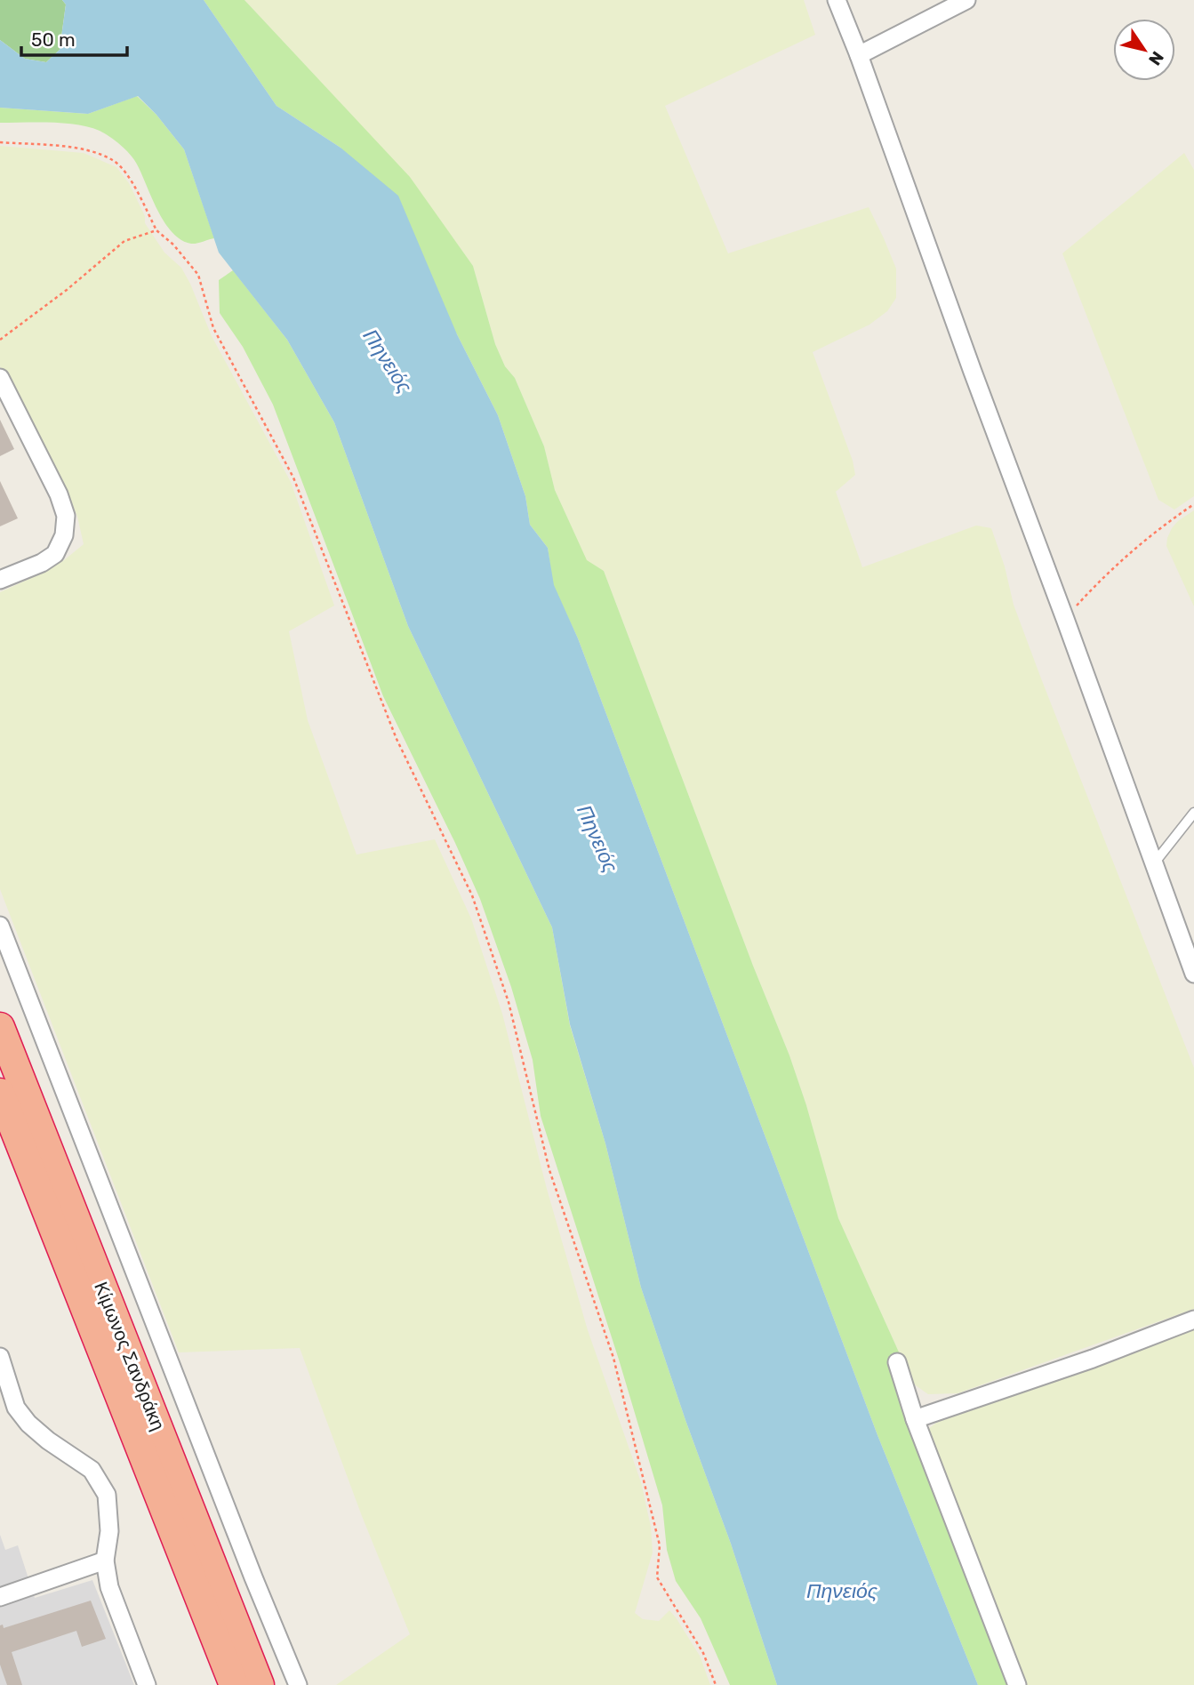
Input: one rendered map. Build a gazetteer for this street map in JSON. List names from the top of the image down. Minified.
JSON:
{"streets":{"highway":["Κίμωνος Σανδράκη"]},"water":["Πηνειός"],"scale_bar":"50 m","north":"bottom right"}
